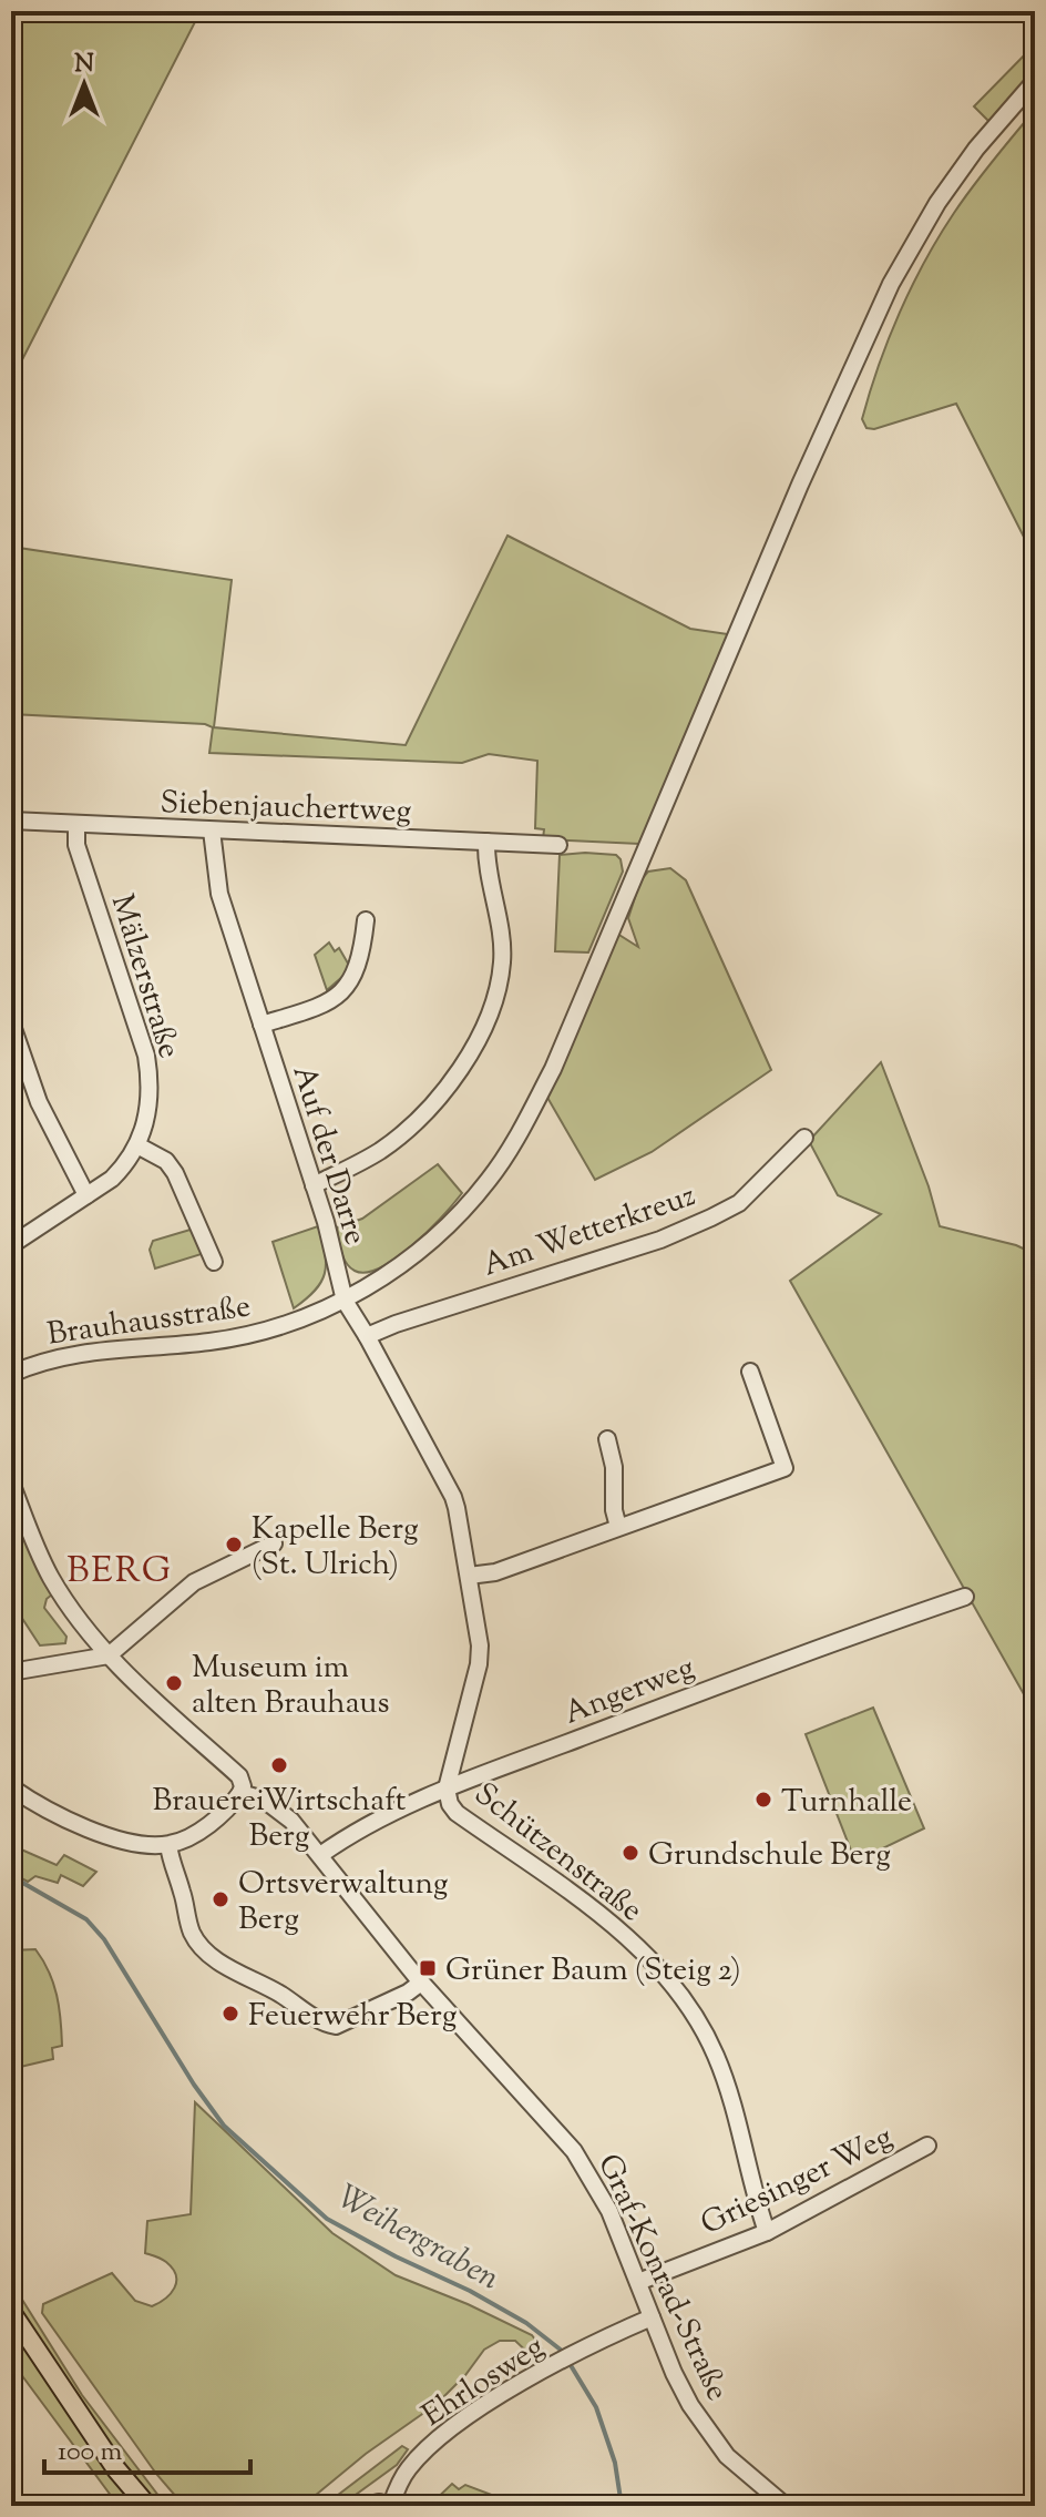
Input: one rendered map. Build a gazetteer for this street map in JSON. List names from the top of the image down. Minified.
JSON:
{"streets":{"street":["Siebenjauchertweg","Mälzerstraße","Auf der Darre","Am Wetterkreuz","Brauhausstraße","Angerweg","Schützenstraße","Griesinger Weg","Graf-Konrad-Straße","Ehrlosweg"]},"crossings":[["Siebenjauchertweg","Mälzerstraße"],["Siebenjauchertweg","Auf der Darre"],["Auf der Darre","Brauhausstraße"],["Auf der Darre","Schützenstraße"],["Am Wetterkreuz","Schützenstraße"],["Brauhausstraße","Schützenstraße"],["Angerweg","Schützenstraße"],["Angerweg","Graf-Konrad-Straße"],["Schützenstraße","Griesinger Weg"],["Griesinger Weg","Graf-Konrad-Straße"],["Graf-Konrad-Straße","Ehrlosweg"]],"districts":["BERG"],"water":["Weihergraben"],"places":{"other":["Kapelle Berg (St. Ulrich)","Museum im alten Brauhaus","BrauereiWirtschaft Berg","Turnhalle","Grundschule Berg","Ortsverwaltung Berg","Feuerwehr Berg"],"transit":["Grüner Baum (Steig 2)"]},"scale_bar":"100 m","north":"top"}
